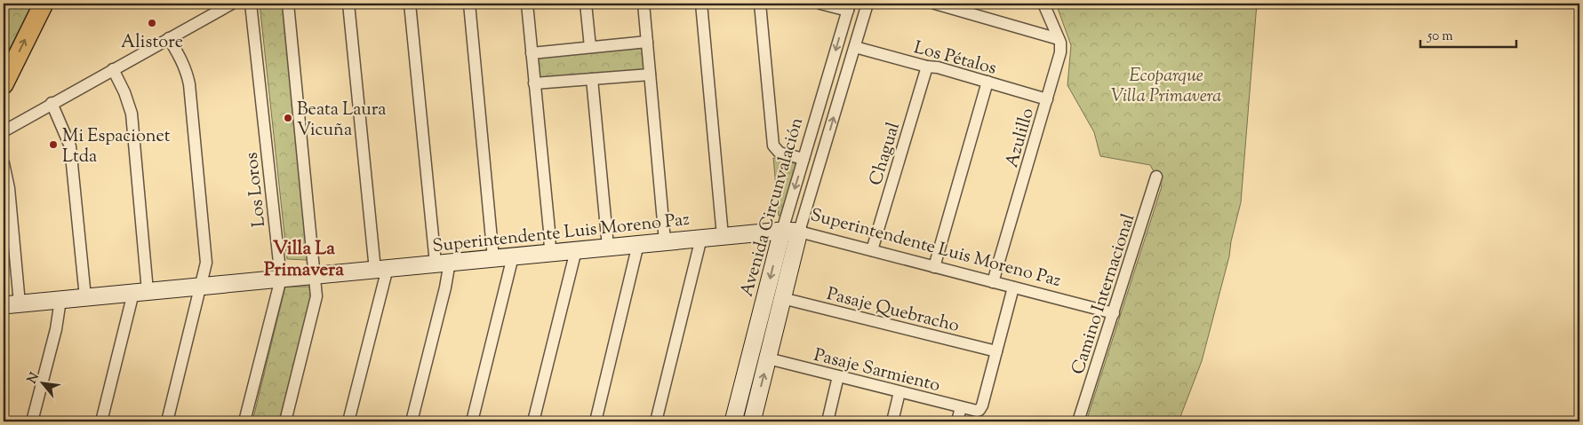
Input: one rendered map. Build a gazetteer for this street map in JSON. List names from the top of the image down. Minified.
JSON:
{"streets":{"street":["Los Pétalos","Azulillo","Chagual","Los Loros","Avenida Circunvalación","Superintendente Luis Moreno Paz","Camino Internacional","Pasaje Quebracho","Pasaje Sarmiento"]},"crossings":[["Los Pétalos","Azulillo"],["Los Pétalos","Chagual"],["Los Pétalos","Avenida Circunvalación"],["Azulillo","Superintendente Luis Moreno Paz"],["Chagual","Superintendente Luis Moreno Paz"],["Los Loros","Superintendente Luis Moreno Paz"],["Avenida Circunvalación","Superintendente Luis Moreno Paz"],["Avenida Circunvalación","Pasaje Quebracho"],["Avenida Circunvalación","Pasaje Sarmiento"],["Superintendente Luis Moreno Paz","Camino Internacional"],["Pasaje Quebracho","Pasaje Sarmiento"]],"districts":["Villa La Primavera"],"parks":["Ecoparque Villa Primavera"],"places":["Alistore","Beata Laura Vicuña","Mi Espacionet Ltda"],"scale_bar":"50 m","north":"top left"}
